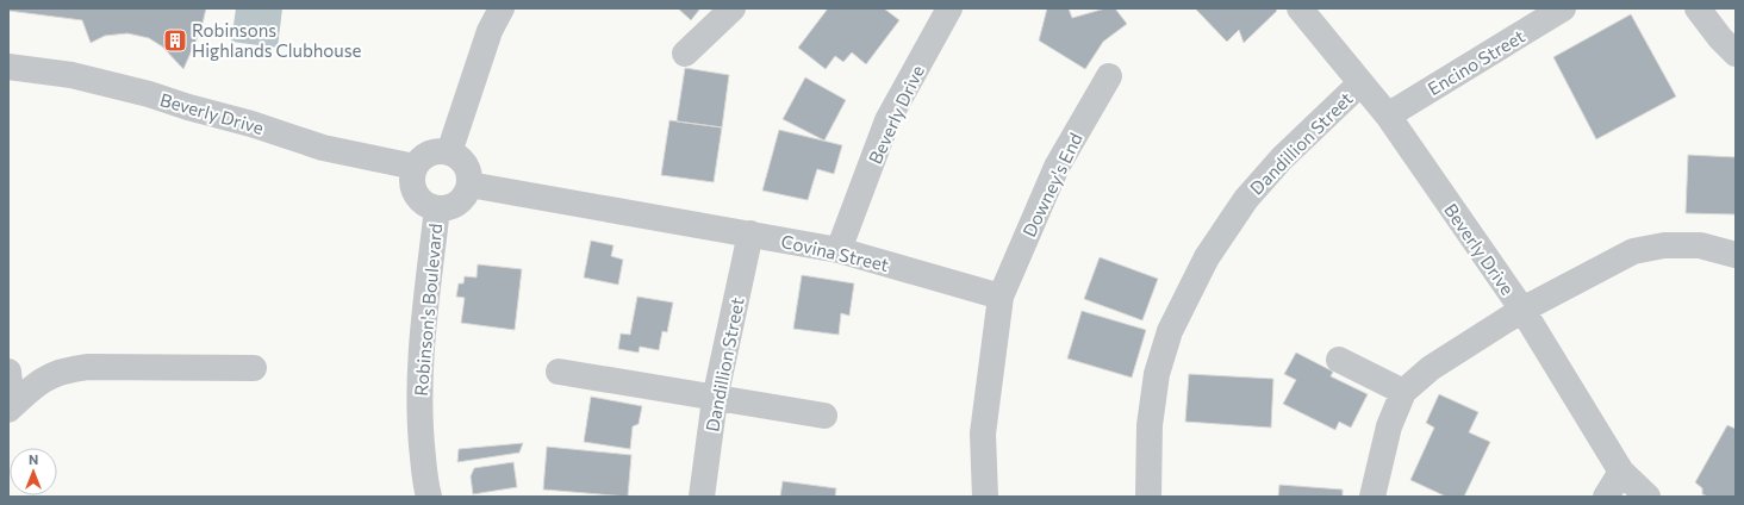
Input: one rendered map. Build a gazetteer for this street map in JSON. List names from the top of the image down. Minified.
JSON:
{"streets":{"street":["Encino Street","Beverly Drive","Dandillion Street","Downey's End","Covina Street","Robinson's Boulevard"]},"crossings":[["Encino Street","Beverly Drive"],["Beverly Drive","Dandillion Street"],["Beverly Drive","Covina Street"],["Beverly Drive","Robinson's Boulevard"],["Dandillion Street","Covina Street"],["Downey's End","Covina Street"],["Covina Street","Robinson's Boulevard"]],"places":{"building":["Robinsons Highlands Clubhouse"]},"north":"top"}
